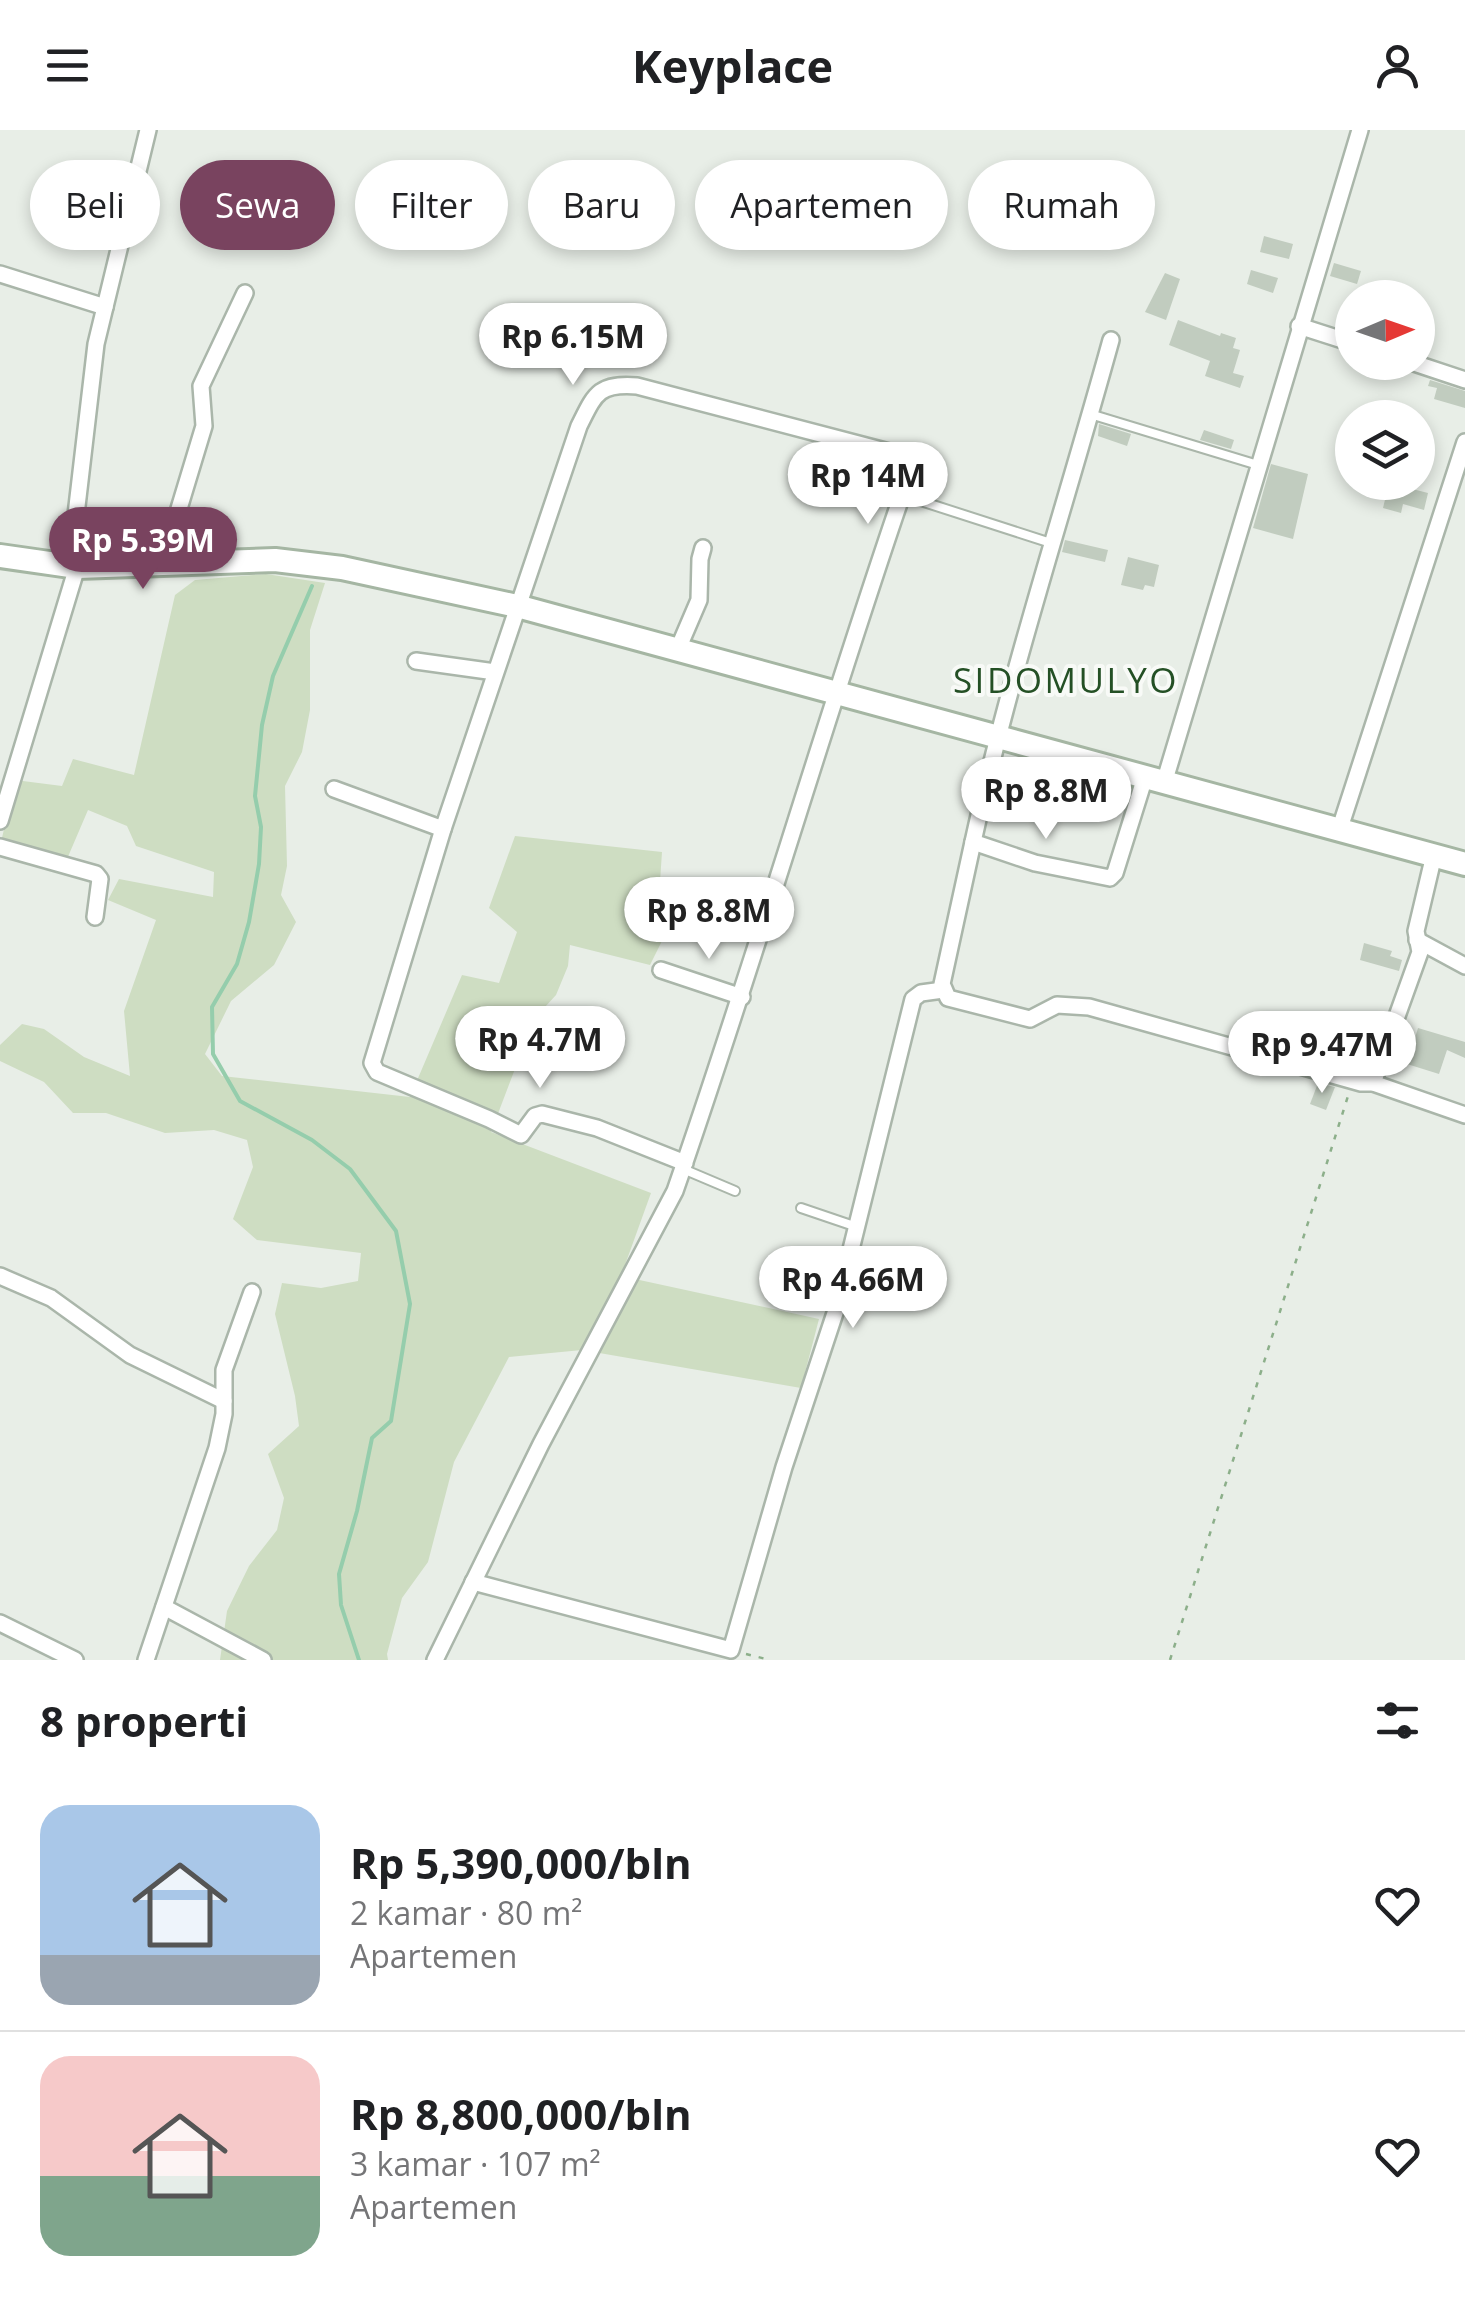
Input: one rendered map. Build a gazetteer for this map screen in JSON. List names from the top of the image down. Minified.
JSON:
{"districts":["SIDOMULYO"],"north":"right","page":{"header":"Keyplace","chip":["Beli","Sewa","Filter","Baru","Apartemen","Rumah"],"price":["Rp 6.15M","Rp 14M","Rp 5.39M","Rp 8.8M","Rp 8.8M","Rp 4.7M","Rp 9.47M","Rp 4.66M"],"heading":"8 properti","list":[{"name":"Rp 5,390,000/bln","note":"2 kamar · 80 m² · Apartemen"},{"name":"Rp 8,800,000/bln","note":"3 kamar · 107 m² · Apartemen"}]}}
